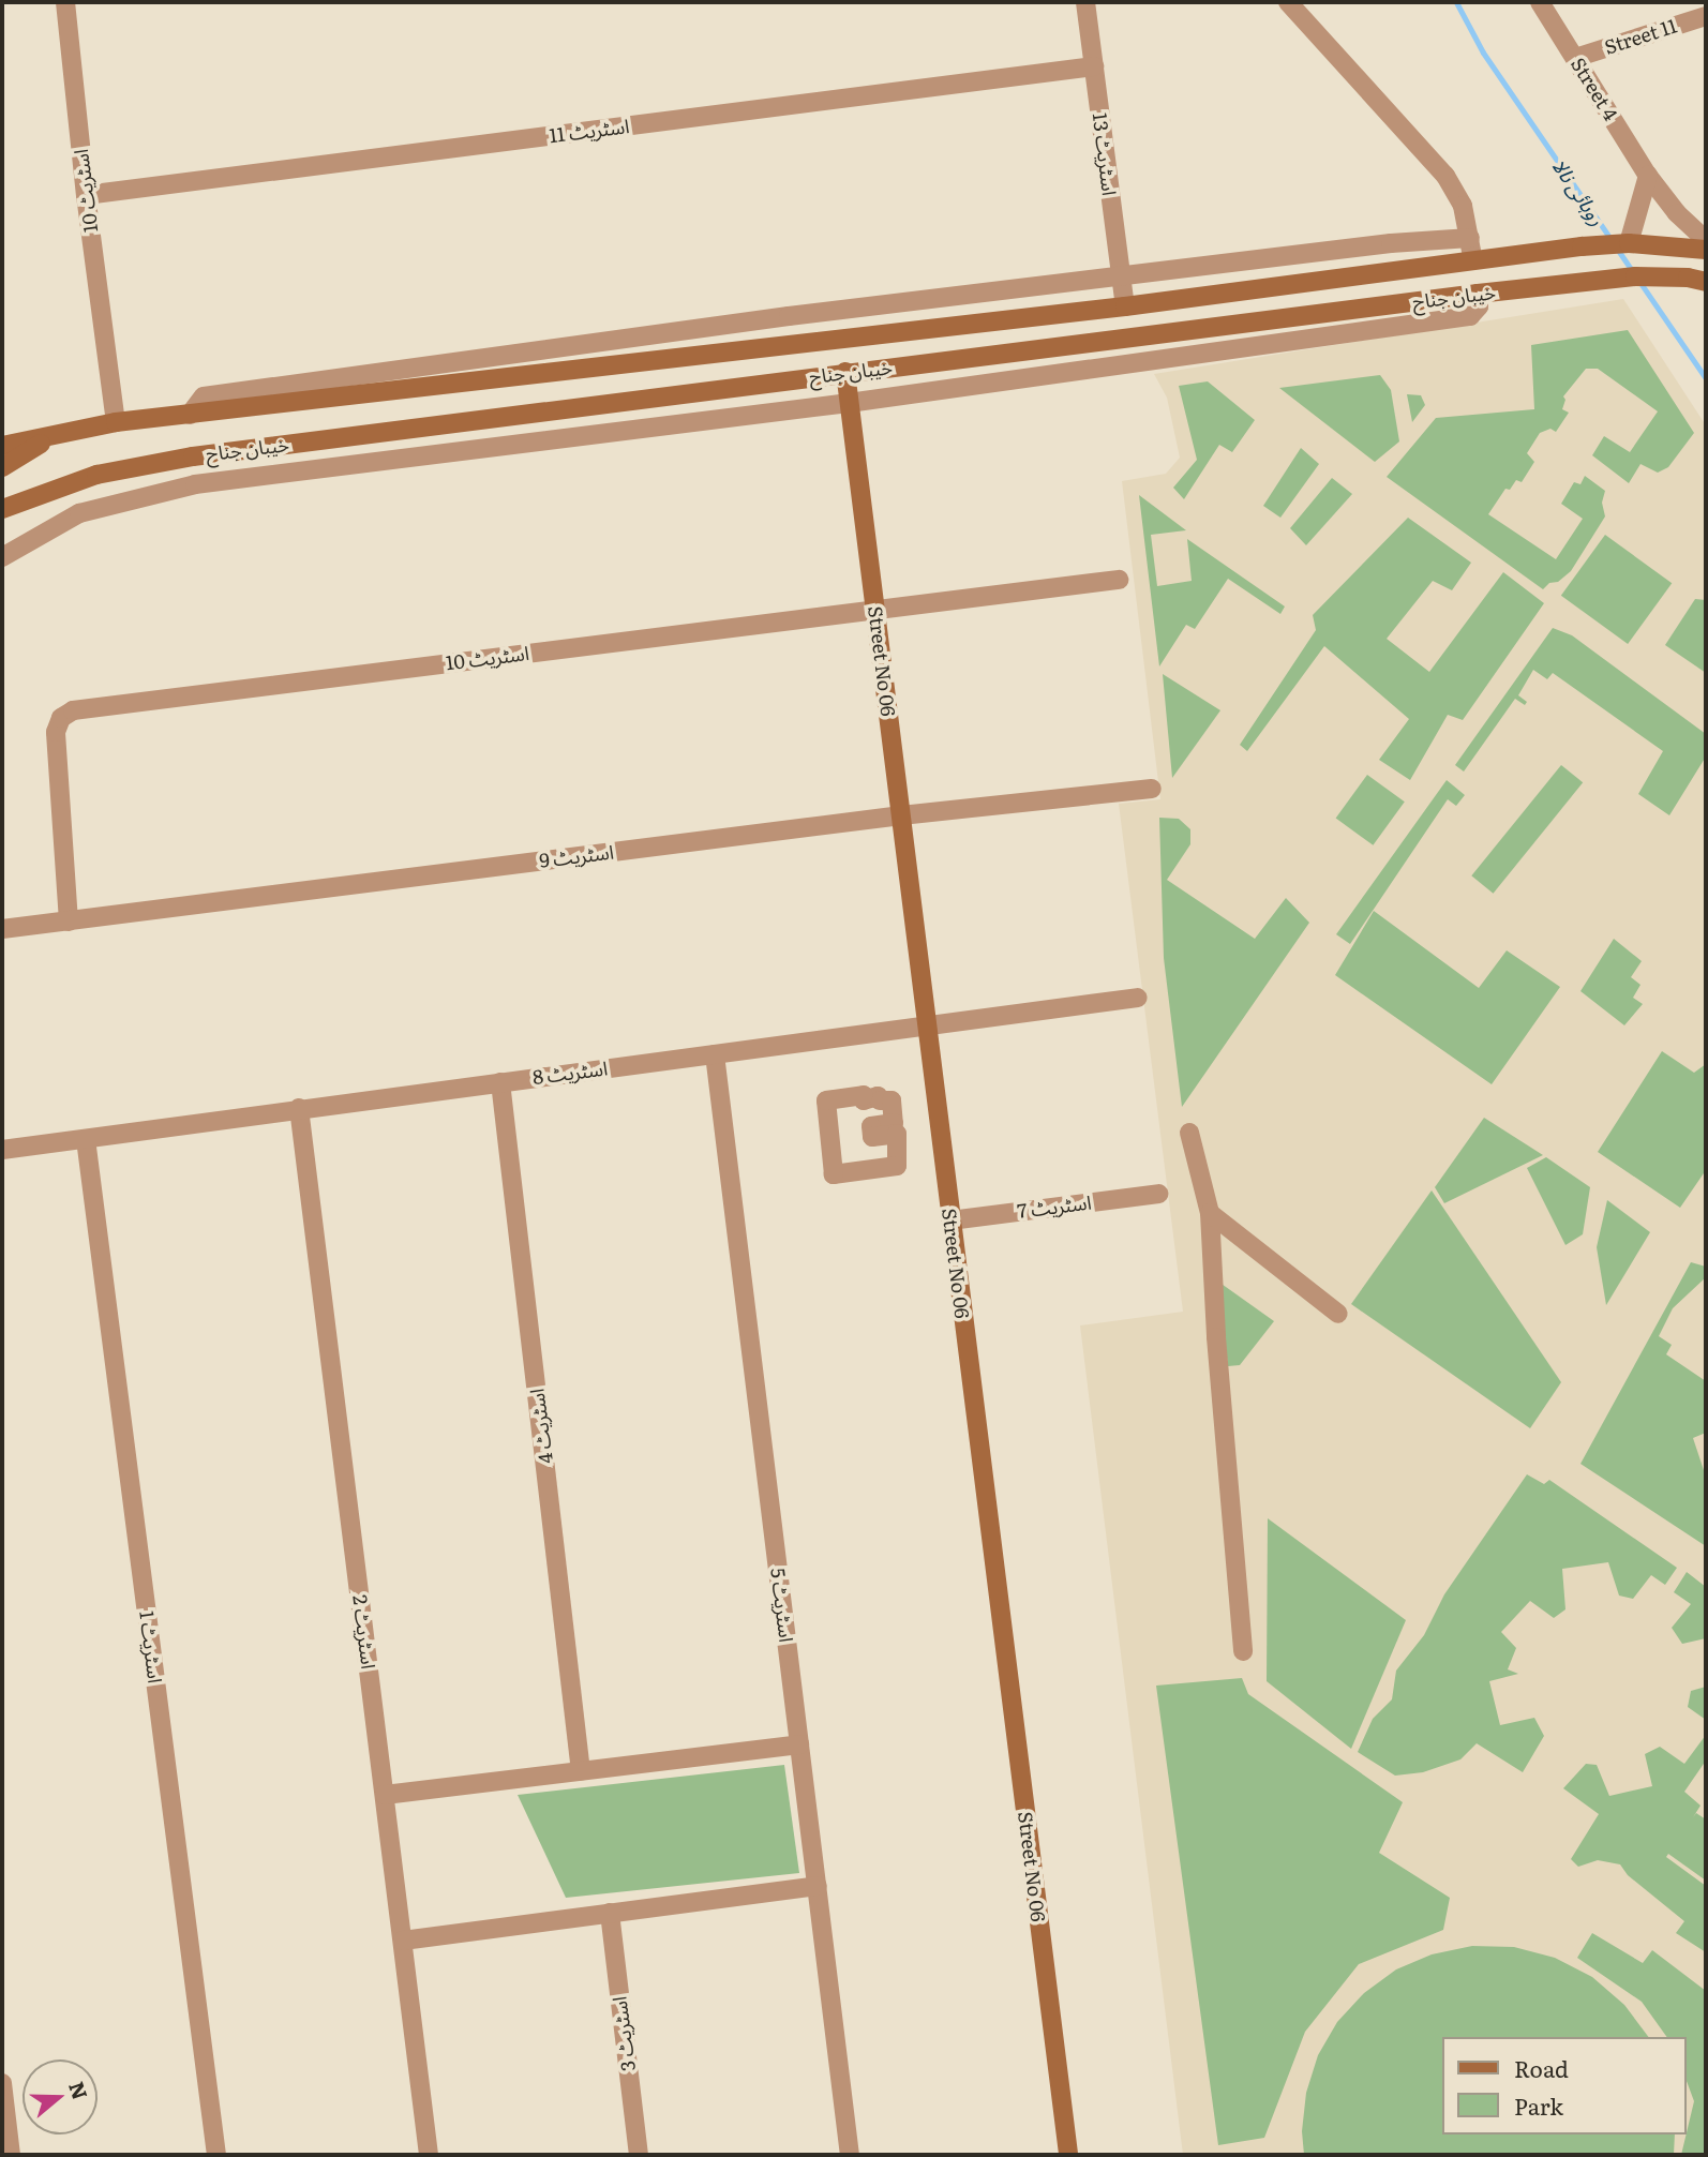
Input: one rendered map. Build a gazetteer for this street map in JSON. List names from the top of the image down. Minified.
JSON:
{"streets":{"main road":["خیبان جناح","Street No 06"],"street":["Street 11","Street 4","اسٹریٹ 11","اسٹریٹ 13","اسٹریٹ 10","اسٹریٹ 9","اسٹریٹ 8","اسٹریٹ 7","اسٹریٹ 4","اسٹریٹ 5","اسٹریٹ 2","اسٹریٹ 1","اسٹریٹ 3"]},"crossings":[["Street 11","Street 4"],["اسٹریٹ 11","اسٹریٹ 13"],["اسٹریٹ 11","اسٹریٹ 10"],["اسٹریٹ 13","خیبان جناح"],["اسٹریٹ 10","خیبان جناح"],["اسٹریٹ 10","Street No 06"],["اسٹریٹ 10","اسٹریٹ 9"],["خیبان جناح","Street No 06"],["Street No 06","اسٹریٹ 9"],["Street No 06","اسٹریٹ 8"],["Street No 06","اسٹریٹ 7"],["اسٹریٹ 8","اسٹریٹ 4"],["اسٹریٹ 8","اسٹریٹ 5"],["اسٹریٹ 8","اسٹریٹ 2"],["اسٹریٹ 8","اسٹریٹ 1"]],"water":["روہائی نالا"],"legend":["Road","Park"],"north":"right"}
